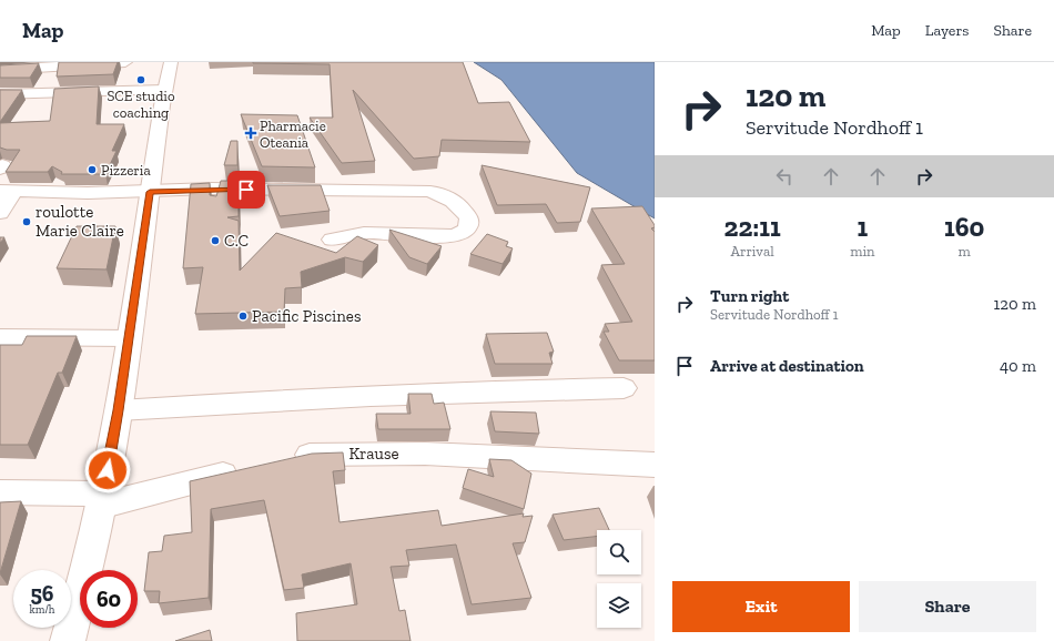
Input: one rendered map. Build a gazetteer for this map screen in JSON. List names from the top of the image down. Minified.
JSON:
{"streets":{"street":["Krause"]},"places":{"other":["SCE studio coaching","Pizzeria","roulotte Marie Claire","C.C","Pacific Piscines"],"health":["Pharmacie Oteania"]},"page":{"header":"Map","nav":["Map","Layers","Share"],"turn":["120 m","Servitude Nordhoff 1"],"eta":["22:11","Arrival","1","min","160","m"],"list":[{"name":"Turn right","note":"Servitude Nordhoff 1","value":"120 m"},{"name":"Arrive at destination","value":"40 m"}],"speed":"56 km/h","limit":"60","buttons":["Exit","Share"]}}
